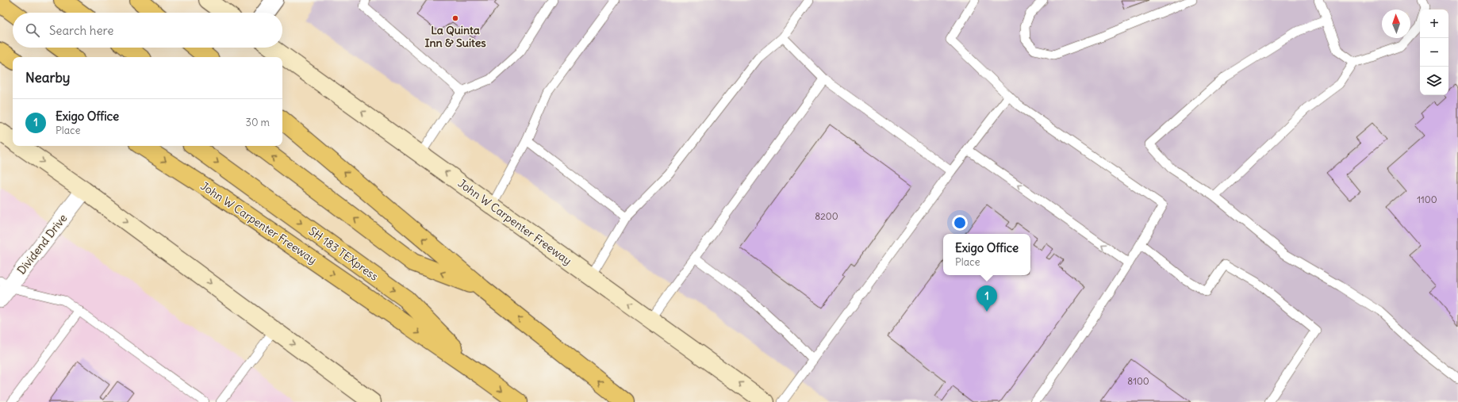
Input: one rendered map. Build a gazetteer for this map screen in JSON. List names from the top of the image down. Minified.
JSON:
{"streets":{"highway":["John W Carpenter Freeway","SH 183 TEXpress"],"street":["Dividend Drive"]},"crossings":[["John W Carpenter Freeway","SH 183 TEXpress"]],"places":["La Quinta Inn & Suites"],"house_numbers":["1100","8200","8100"],"north":"top","page":{"map_buttons":["+","−"],"search":"Search here","heading":"Nearby","list":[{"mark":"1","name":"Exigo Office","note":"Place","value":"30 m"}],"popup":["Exigo Office","Place"],"pins":"1"}}
